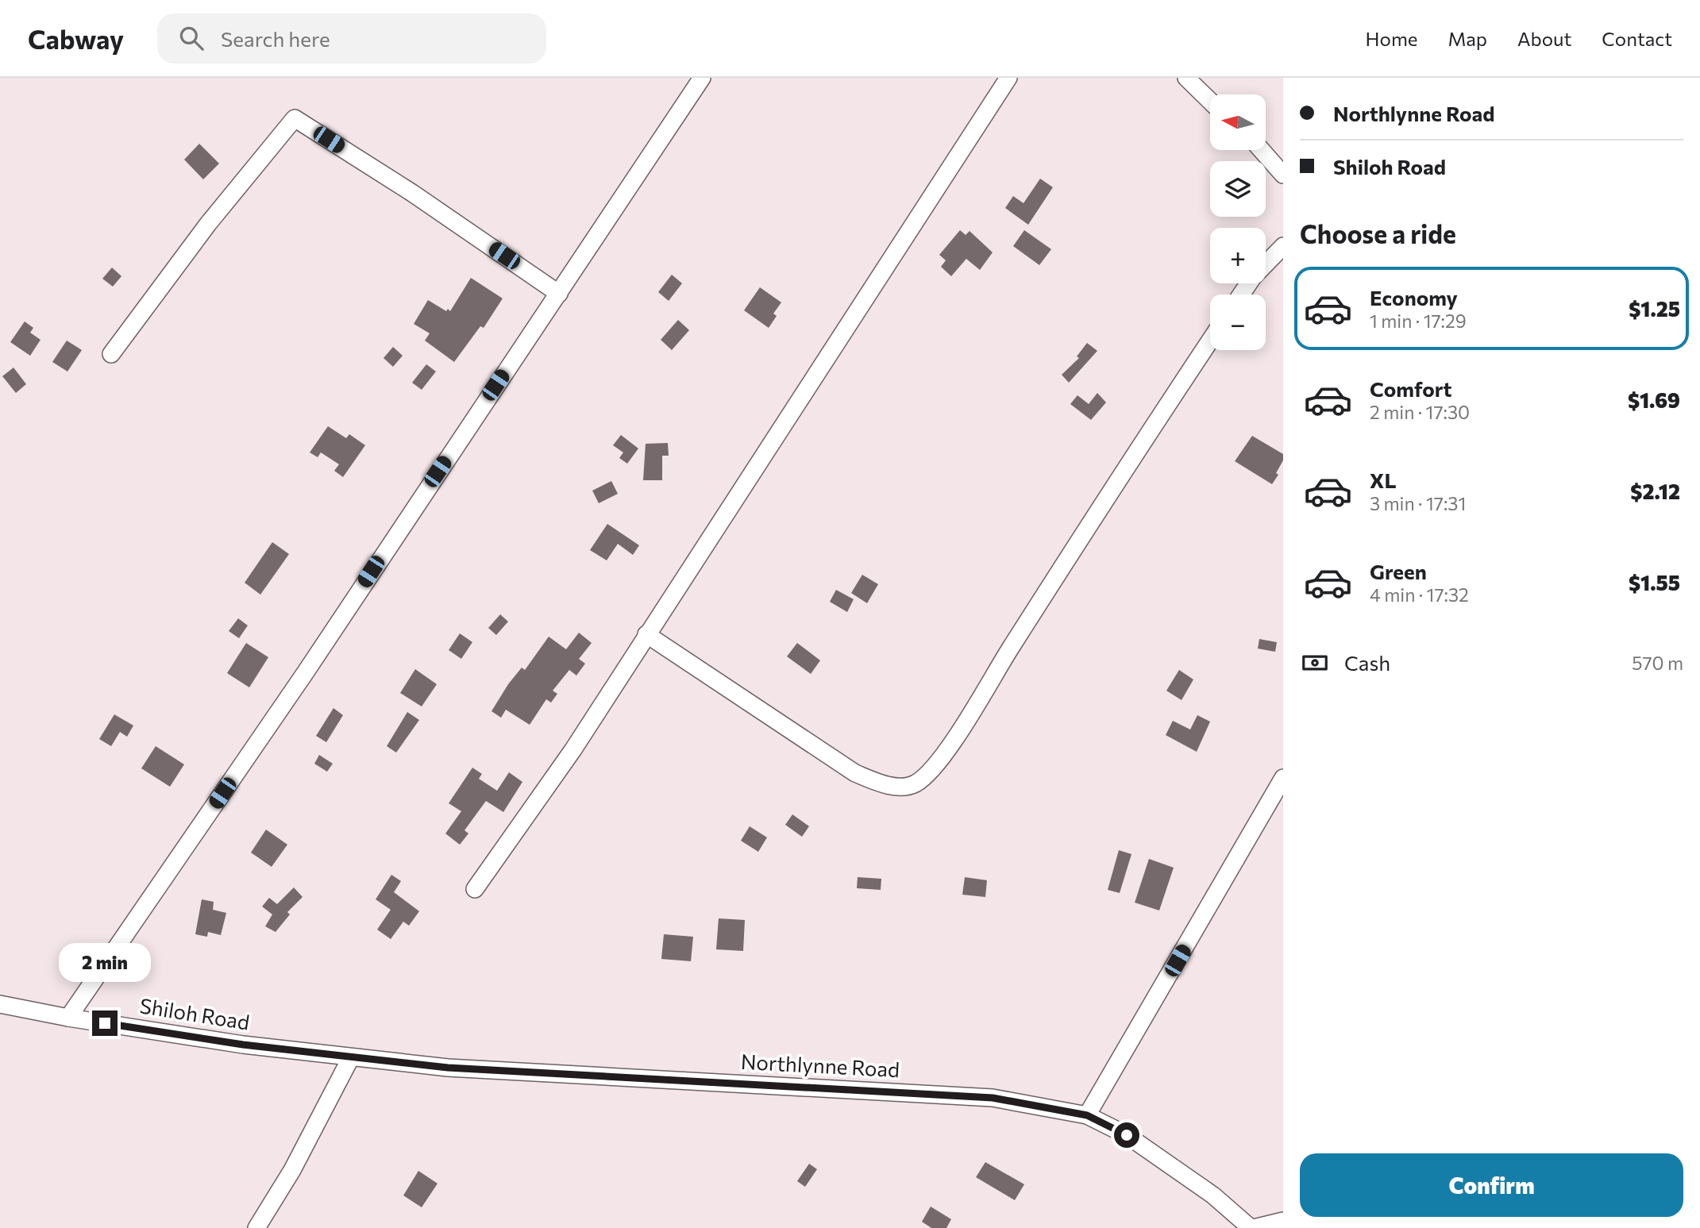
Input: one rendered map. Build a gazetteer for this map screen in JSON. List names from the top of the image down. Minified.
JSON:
{"streets":{"street":["Shiloh Road","Northlynne Road"]},"crossings":[["Shiloh Road","Northlynne Road"]],"north":"left","page":{"header":"Cabway","search":"Search here","nav":["Home","Map","About","Contact"],"banner":["Northlynne Road","Shiloh Road"],"map_buttons":["+","−"],"heading":"Choose a ride","list":[{"name":"Economy","note":"1 min · 17:29","value":"$1.25"},{"name":"Comfort","note":"2 min · 17:30","value":"$1.69"},{"name":"XL","note":"3 min · 17:31","value":"$2.12"},{"name":"Green","note":"4 min · 17:32","value":"$1.55"}],"pay":["Cash","570 m"],"bubble":"2 min","buttons":"Confirm"}}
